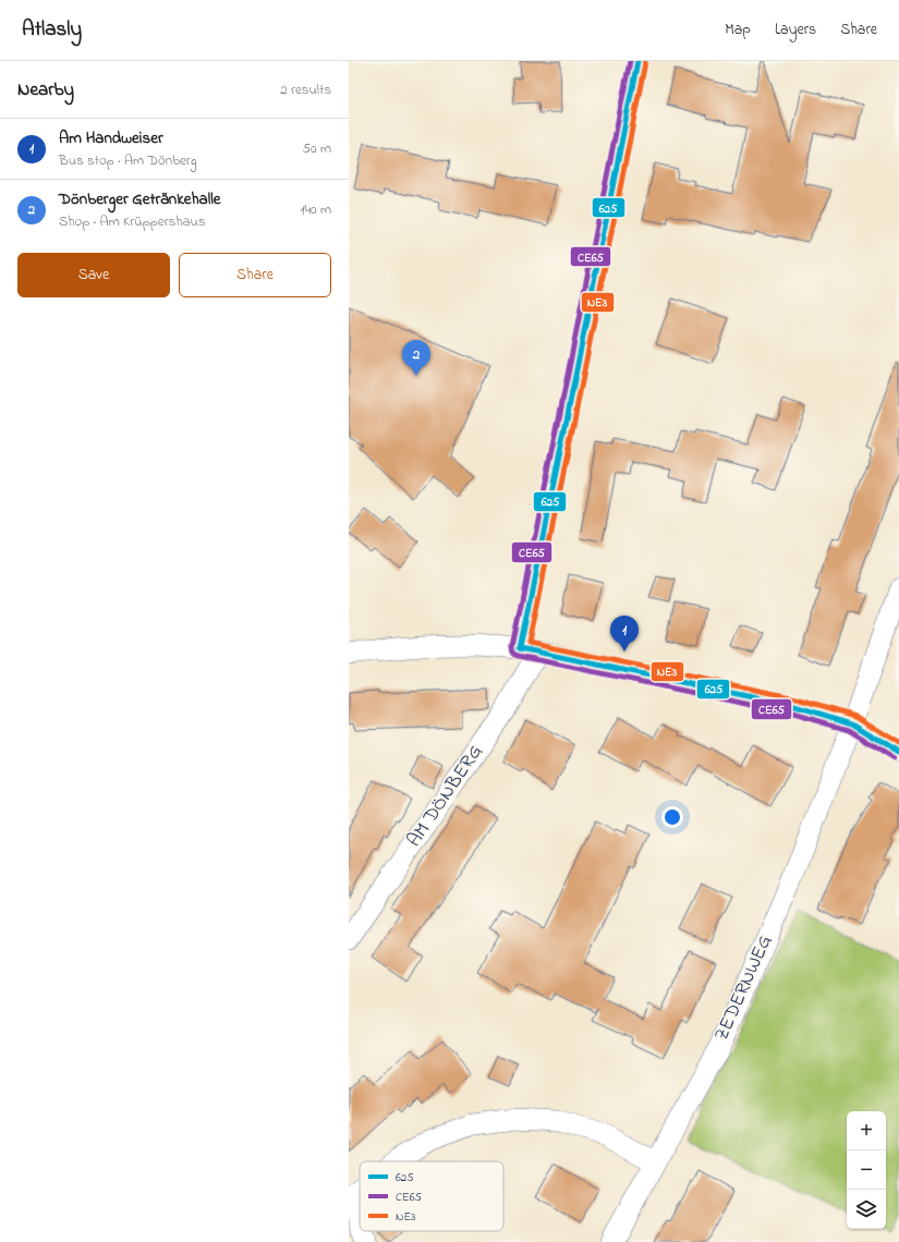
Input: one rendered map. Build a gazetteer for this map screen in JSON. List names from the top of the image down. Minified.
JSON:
{"streets":{"street":["AM DÖNBERG","ZEDERNWEG"]},"lines":["transit line 625","transit line CE65","transit line NE3"],"legend":["625","CE65","NE3"],"page":{"header":"Atlasly","nav":["Map","Layers","Share"],"heading":["Nearby","2 results"],"list":[{"mark":"1","name":"Am Handweiser","note":"Bus stop · Am Dönberg","value":"50 m"},{"mark":"2","name":"Dönberger Getränkehalle","note":"Shop · Am Krüppershaus","value":"140 m"}],"buttons":["Save","Share"],"pins":["2","1"],"map_buttons":["+","−"]}}
